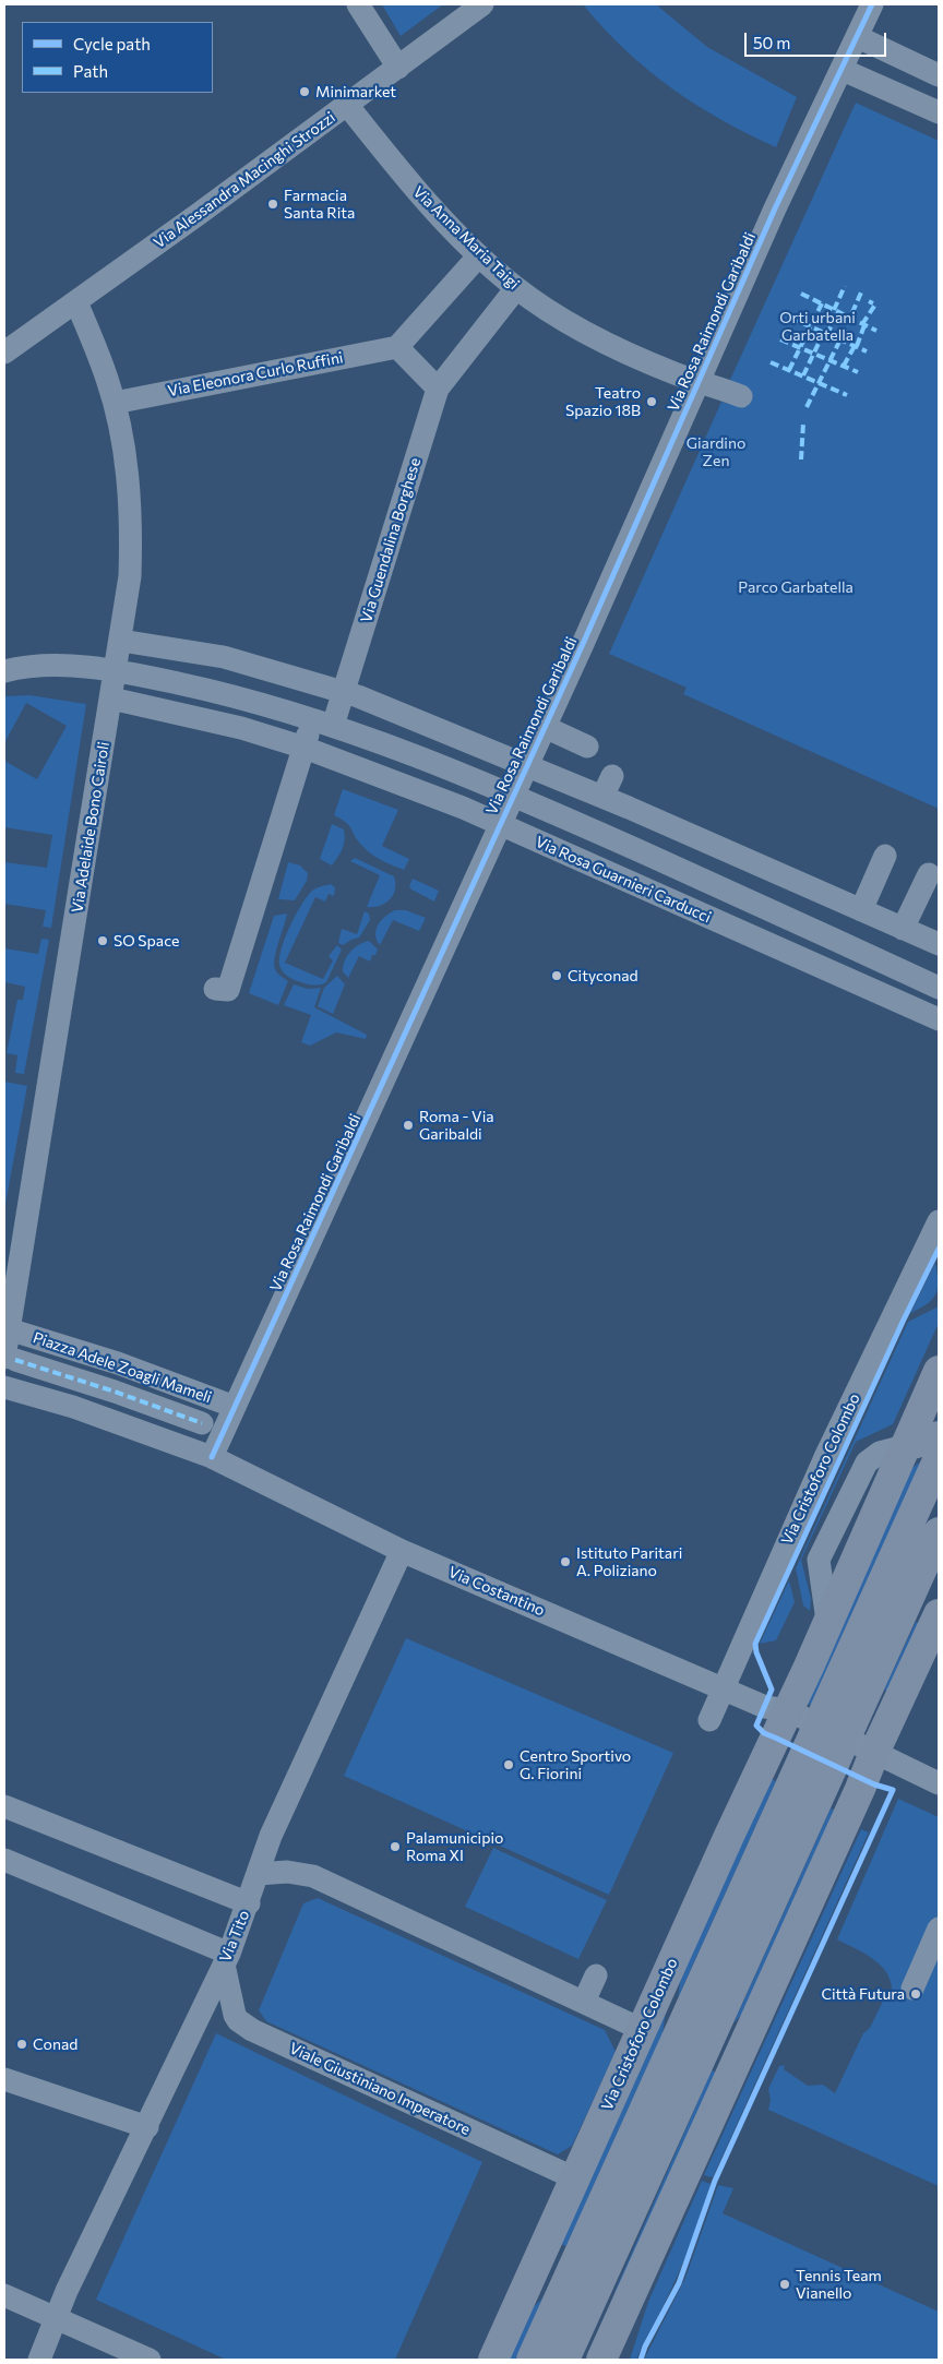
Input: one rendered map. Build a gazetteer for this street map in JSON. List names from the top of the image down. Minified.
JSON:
{"streets":{"main road":["Via Cristoforo Colombo"],"street":["Via Alessandra Macinghi Strozzi","Via Anna Maria Taigi","Via Rosa Raimondi Garibaldi","Via Eleonora Curlo Ruffini","Via Guendalina Borghese","Via Adelaide Bono Cairoli","Via Rosa Guarnieri Carducci","Piazza Adele Zoagli Mameli","Via Costantino","Via Tito","Viale Giustiniano Imperatore"]},"crossings":[["Via Alessandra Macinghi Strozzi","Via Anna Maria Taigi"],["Via Alessandra Macinghi Strozzi","Via Adelaide Bono Cairoli"],["Via Anna Maria Taigi","Via Rosa Raimondi Garibaldi"],["Via Rosa Raimondi Garibaldi","Via Rosa Guarnieri Carducci"],["Via Rosa Raimondi Garibaldi","Piazza Adele Zoagli Mameli"],["Via Rosa Raimondi Garibaldi","Via Costantino"],["Via Eleonora Curlo Ruffini","Via Adelaide Bono Cairoli"],["Via Adelaide Bono Cairoli","Via Rosa Guarnieri Carducci"],["Via Adelaide Bono Cairoli","Piazza Adele Zoagli Mameli"],["Via Cristoforo Colombo","Via Costantino"],["Via Cristoforo Colombo","Viale Giustiniano Imperatore"],["Via Costantino","Via Tito"],["Via Tito","Viale Giustiniano Imperatore"]],"parks":["Orti urbani Garbatella","Giardino Zen","Parco Garbatella"],"places":["Minimarket","Farmacia Santa Rita","Teatro Spazio 18B","SO Space","Cityconad","Roma - Via Garibaldi","Istituto Paritari A. Poliziano","Centro Sportivo G. Fiorini","Palamunicipio Roma XI","Città Futura","Conad","Tennis Team Vianello"],"legend":["Cycle path","Path"],"scale_bar":"50 m"}
